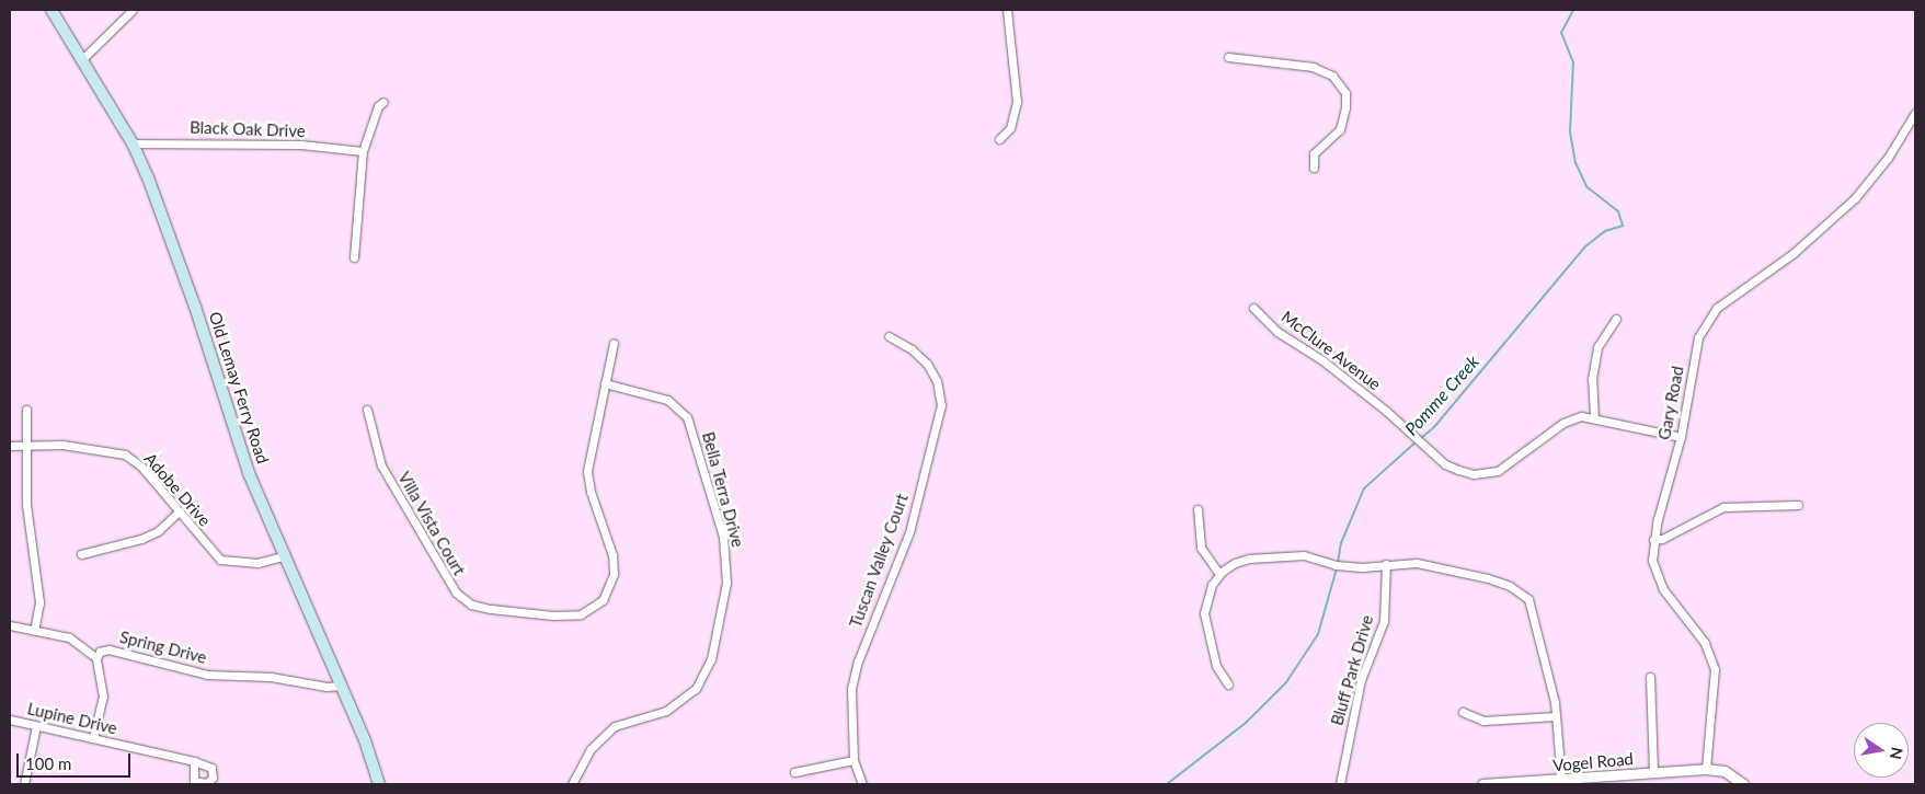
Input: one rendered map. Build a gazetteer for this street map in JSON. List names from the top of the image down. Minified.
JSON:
{"streets":{"main road":["Old Lemay Ferry Road"],"street":["Black Oak Drive","McClure Avenue","Gary Road","Adobe Drive","Bella Terra Drive","Villa Vista Court","Tuscan Valley Court","Spring Drive","Bluff Park Drive","Lupine Drive","Vogel Road"]},"crossings":[["Black Oak Drive","Old Lemay Ferry Road"],["McClure Avenue","Gary Road"],["Old Lemay Ferry Road","Adobe Drive"],["Old Lemay Ferry Road","Spring Drive"],["Gary Road","Vogel Road"],["Bella Terra Drive","Villa Vista Court"],["Spring Drive","Lupine Drive"]],"water":["Pomme Creek"],"scale_bar":"100 m","north":"right"}
